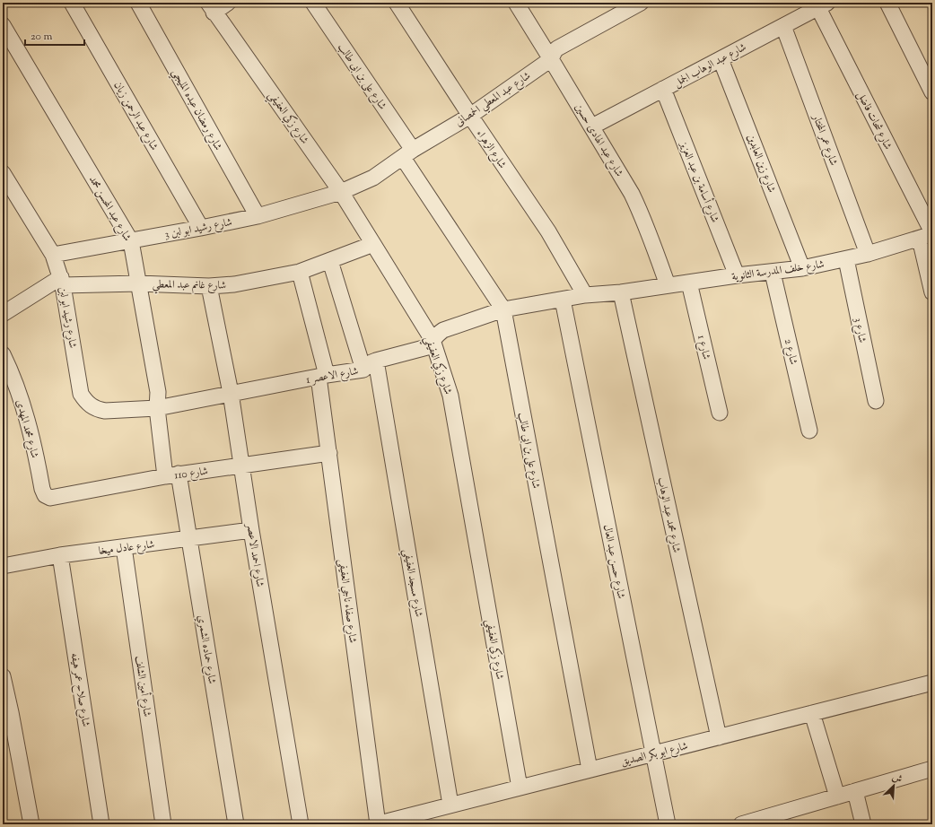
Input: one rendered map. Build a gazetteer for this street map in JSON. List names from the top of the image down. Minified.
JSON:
{"streets":{"street":["شارع عبد الوهاب الجمل","شارع على بن ابى طالب","شارع عبد المعطي الحمصانى","شارع رمضان عبده المليجي","شارع عبد الرحمن زيان","شارع زكي العفيفي","شارع شحات فاضل","شارع عبد الهادى حسين","شارع عمر المختار","شارع الزهراء","شارع زين العابدين","شارع أسامة بن عبد العزيز","شارع عبد المحسن محمد","شارع رشيد ابو لبن 3","شارع خلف المدرسة الثانوية","شارع غانم عبد المعطي","شارع رشيد ابو لبن","شارع 3","شارع 1","شارع 2","شارع الاعصر 1","شارع محمد المهدى","شارع 110","شارع محمد عبد الوهاب","شارع عادل ميخا","شارع احمد الاعصر","شارع حسن عبد العال","شارع مسجد العفيفي","شارع صفاء ناجي العفيفى","شارع حماده الشمري","شارع أمين الشلف","شارع صلاح عمر هيفه","شارع ابو بكر الصديق"]},"crossings":[["شارع عبد الوهاب الجمل","شارع شحات فاضل"],["شارع عبد الوهاب الجمل","شارع عبد الهادى حسين"],["شارع عبد الوهاب الجمل","شارع عمر المختار"],["شارع عبد الوهاب الجمل","شارع زين العابدين"],["شارع عبد الوهاب الجمل","شارع أسامة بن عبد العزيز"],["شارع على بن ابى طالب","شارع عبد المعطي الحمصانى"],["شارع على بن ابى طالب","شارع الاعصر 1"],["شارع على بن ابى طالب","شارع ابو بكر الصديق"],["شارع عبد المعطي الحمصانى","شارع زكي العفيفي"],["شارع عبد المعطي الحمصانى","شارع عبد الهادى حسين"],["شارع عبد المعطي الحمصانى","شارع الزهراء"],["شارع عبد المعطي الحمصانى","شارع رشيد ابو لبن 3"],["شارع رمضان عبده المليجي","شارع رشيد ابو لبن 3"],["شارع عبد الرحمن زيان","شارع رشيد ابو لبن 3"],["شارع زكي العفيفي","شارع رشيد ابو لبن 3"],["شارع زكي العفيفي","شارع غانم عبد المعطي"],["شارع زكي العفيفي","شارع الاعصر 1"],["شارع زكي العفيفي","شارع ابو بكر الصديق"],["شارع شحات فاضل","شارع خلف المدرسة الثانوية"],["شارع عبد الهادى حسين","شارع خلف المدرسة الثانوية"],["شارع عمر المختار","شارع خلف المدرسة الثانوية"],["شارع الزهراء","شارع الاعصر 1"],["شارع زين العابدين","شارع خلف المدرسة الثانوية"],["شارع أسامة بن عبد العزيز","شارع خلف المدرسة الثانوية"],["شارع عبد المحسن محمد","شارع رشيد ابو لبن 3"],["شارع عبد المحسن محمد","شارع غانم عبد المعطي"],["شارع عبد المحسن محمد","شارع رشيد ابو لبن"],["شارع عبد المحسن محمد","شارع الاعصر 1"],["شارع عبد المحسن محمد","شارع 110"],["شارع عبد المحسن محمد","شارع حماده الشمري"],["شارع رشيد ابو لبن 3","شارع رشيد ابو لبن"],["شارع خلف المدرسة الثانوية","شارع 3"],["شارع خلف المدرسة الثانوية","شارع 1"],["شارع خلف المدرسة الثانوية","شارع 2"],["شارع خلف المدرسة الثانوية","شارع الاعصر 1"],["شارع خلف المدرسة الثانوية","شارع محمد عبد الوهاب"],["شارع غانم عبد المعطي","شارع رشيد ابو لبن"],["شارع غانم عبد المعطي","شارع احمد الاعصر"],["شارع غانم عبد المعطي","شارع صفاء ناجي العفيفى"],["شارع رشيد ابو لبن","شارع الاعصر 1"],["شارع الاعصر 1","شارع محمد عبد الوهاب"],["شارع الاعصر 1","شارع احمد الاعصر"],["شارع الاعصر 1","شارع حسن عبد العال"],["شارع الاعصر 1","شارع مسجد العفيفي"],["شارع الاعصر 1","شارع صفاء ناجي العفيفى"],["شارع محمد المهدى","شارع 110"],["شارع 110","شارع احمد الاعصر"],["شارع 110","شارع صفاء ناجي العفيفى"],["شارع 110","شارع حماده الشمري"],["شارع محمد عبد الوهاب","شارع ابو بكر الصديق"],["شارع عادل ميخا","شارع احمد الاعصر"],["شارع عادل ميخا","شارع حماده الشمري"],["شارع عادل ميخا","شارع أمين الشلف"],["شارع عادل ميخا","شارع صلاح عمر هيفه"],["شارع حسن عبد العال","شارع ابو بكر الصديق"],["شارع مسجد العفيفي","شارع ابو بكر الصديق"],["شارع صفاء ناجي العفيفى","شارع ابو بكر الصديق"]],"scale_bar":"20 m","north":"top right"}
